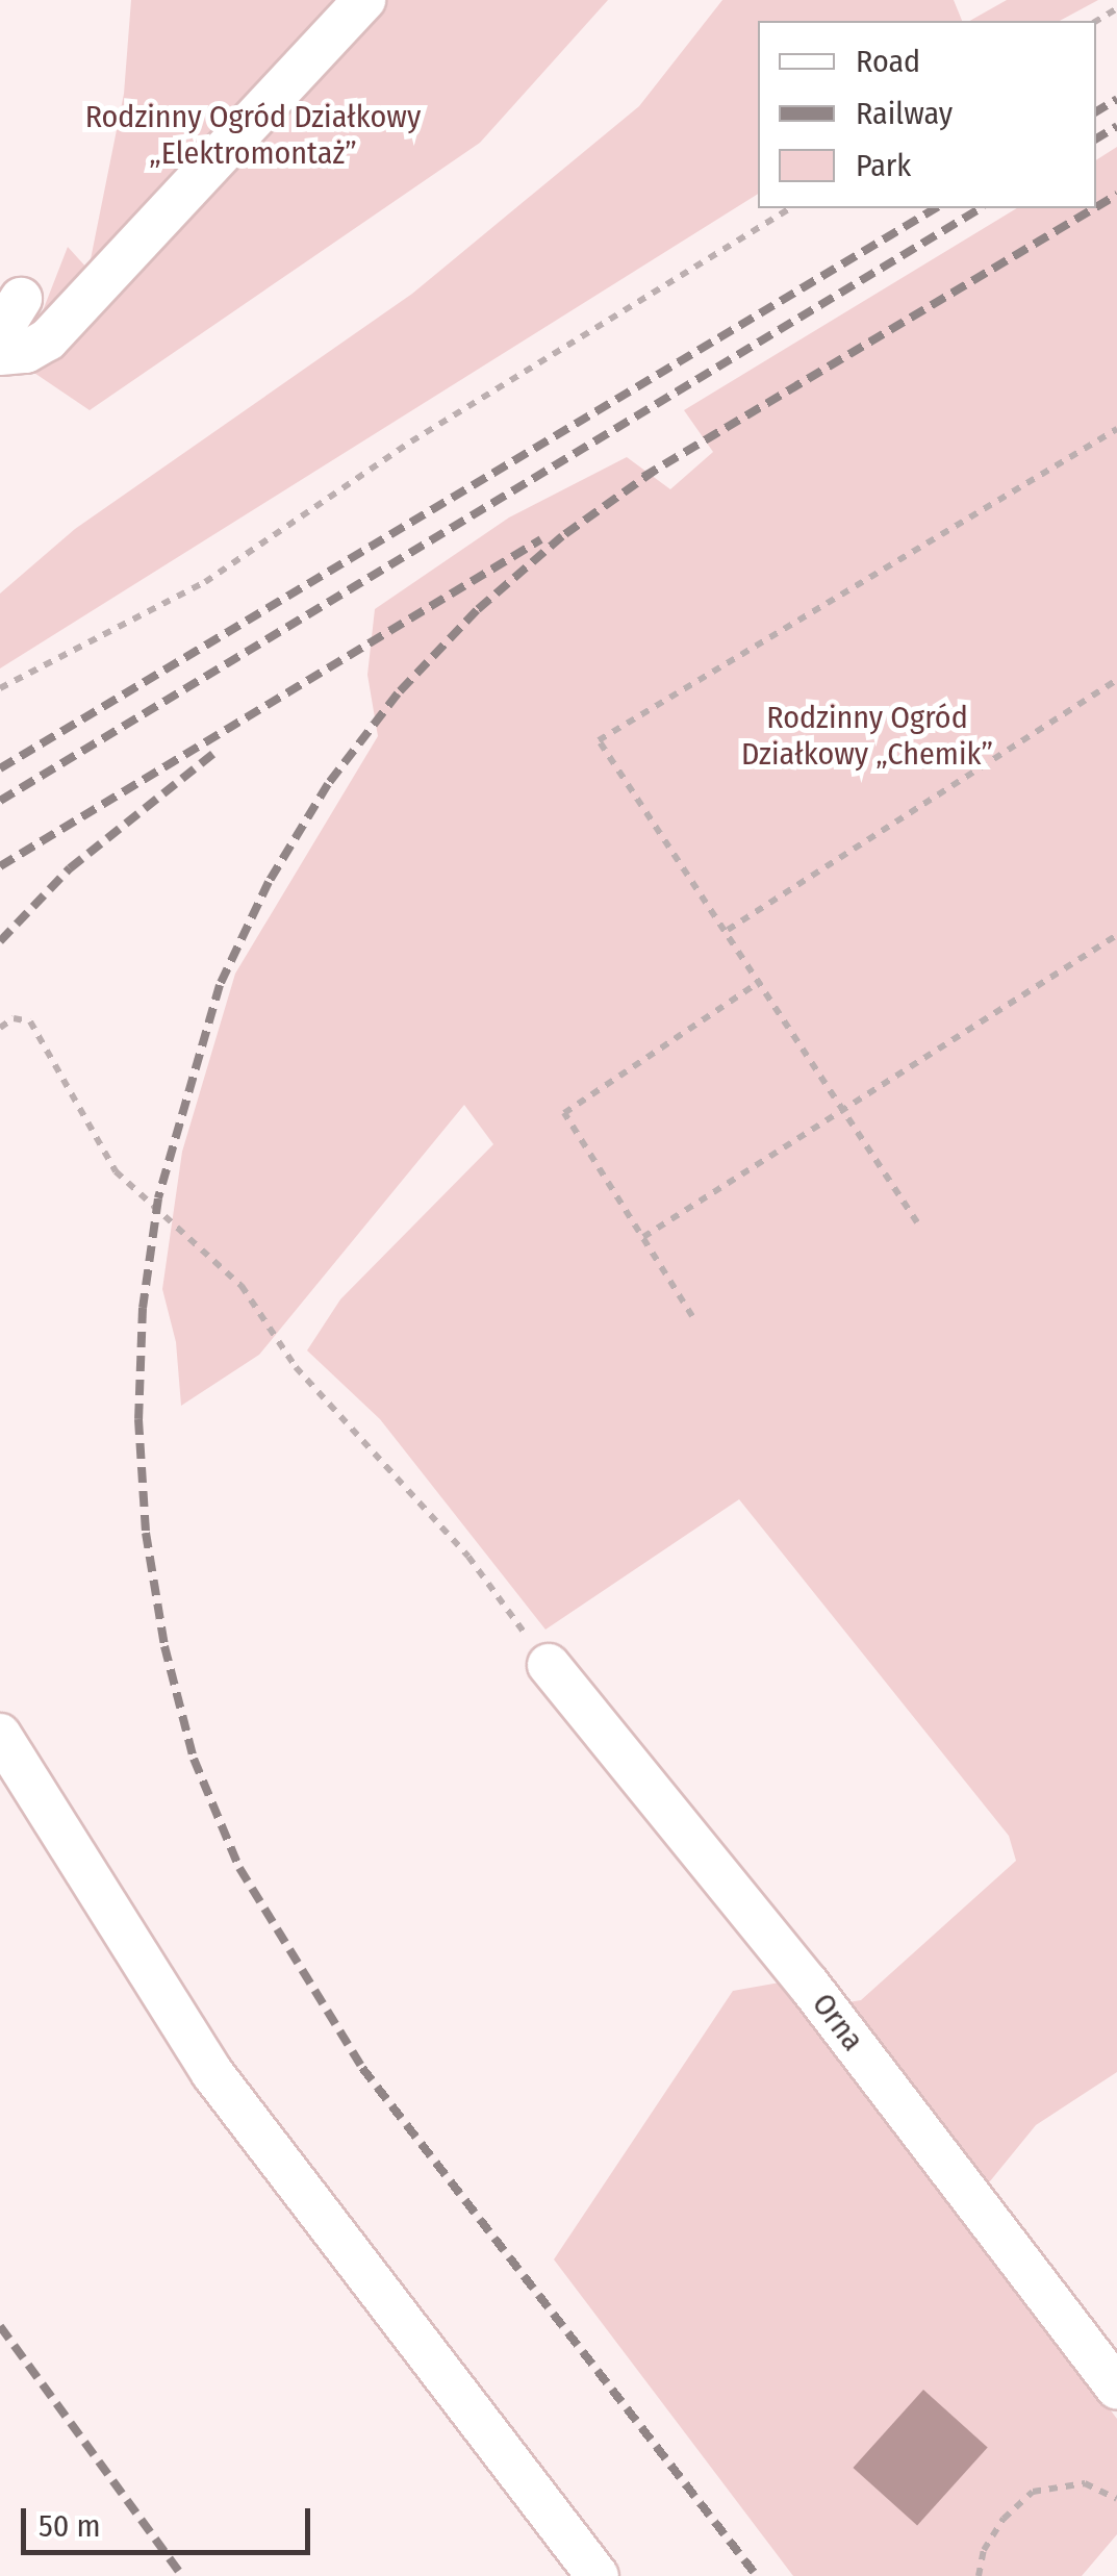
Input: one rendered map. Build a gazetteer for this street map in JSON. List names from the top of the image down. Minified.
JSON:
{"streets":{"street":["Orna"]},"parks":["Rodzinny Ogród Działkowy „Elektromontaż”","Rodzinny Ogród Działkowy „Chemik”"],"legend":["Road","Railway","Park"],"scale_bar":"50 m"}
